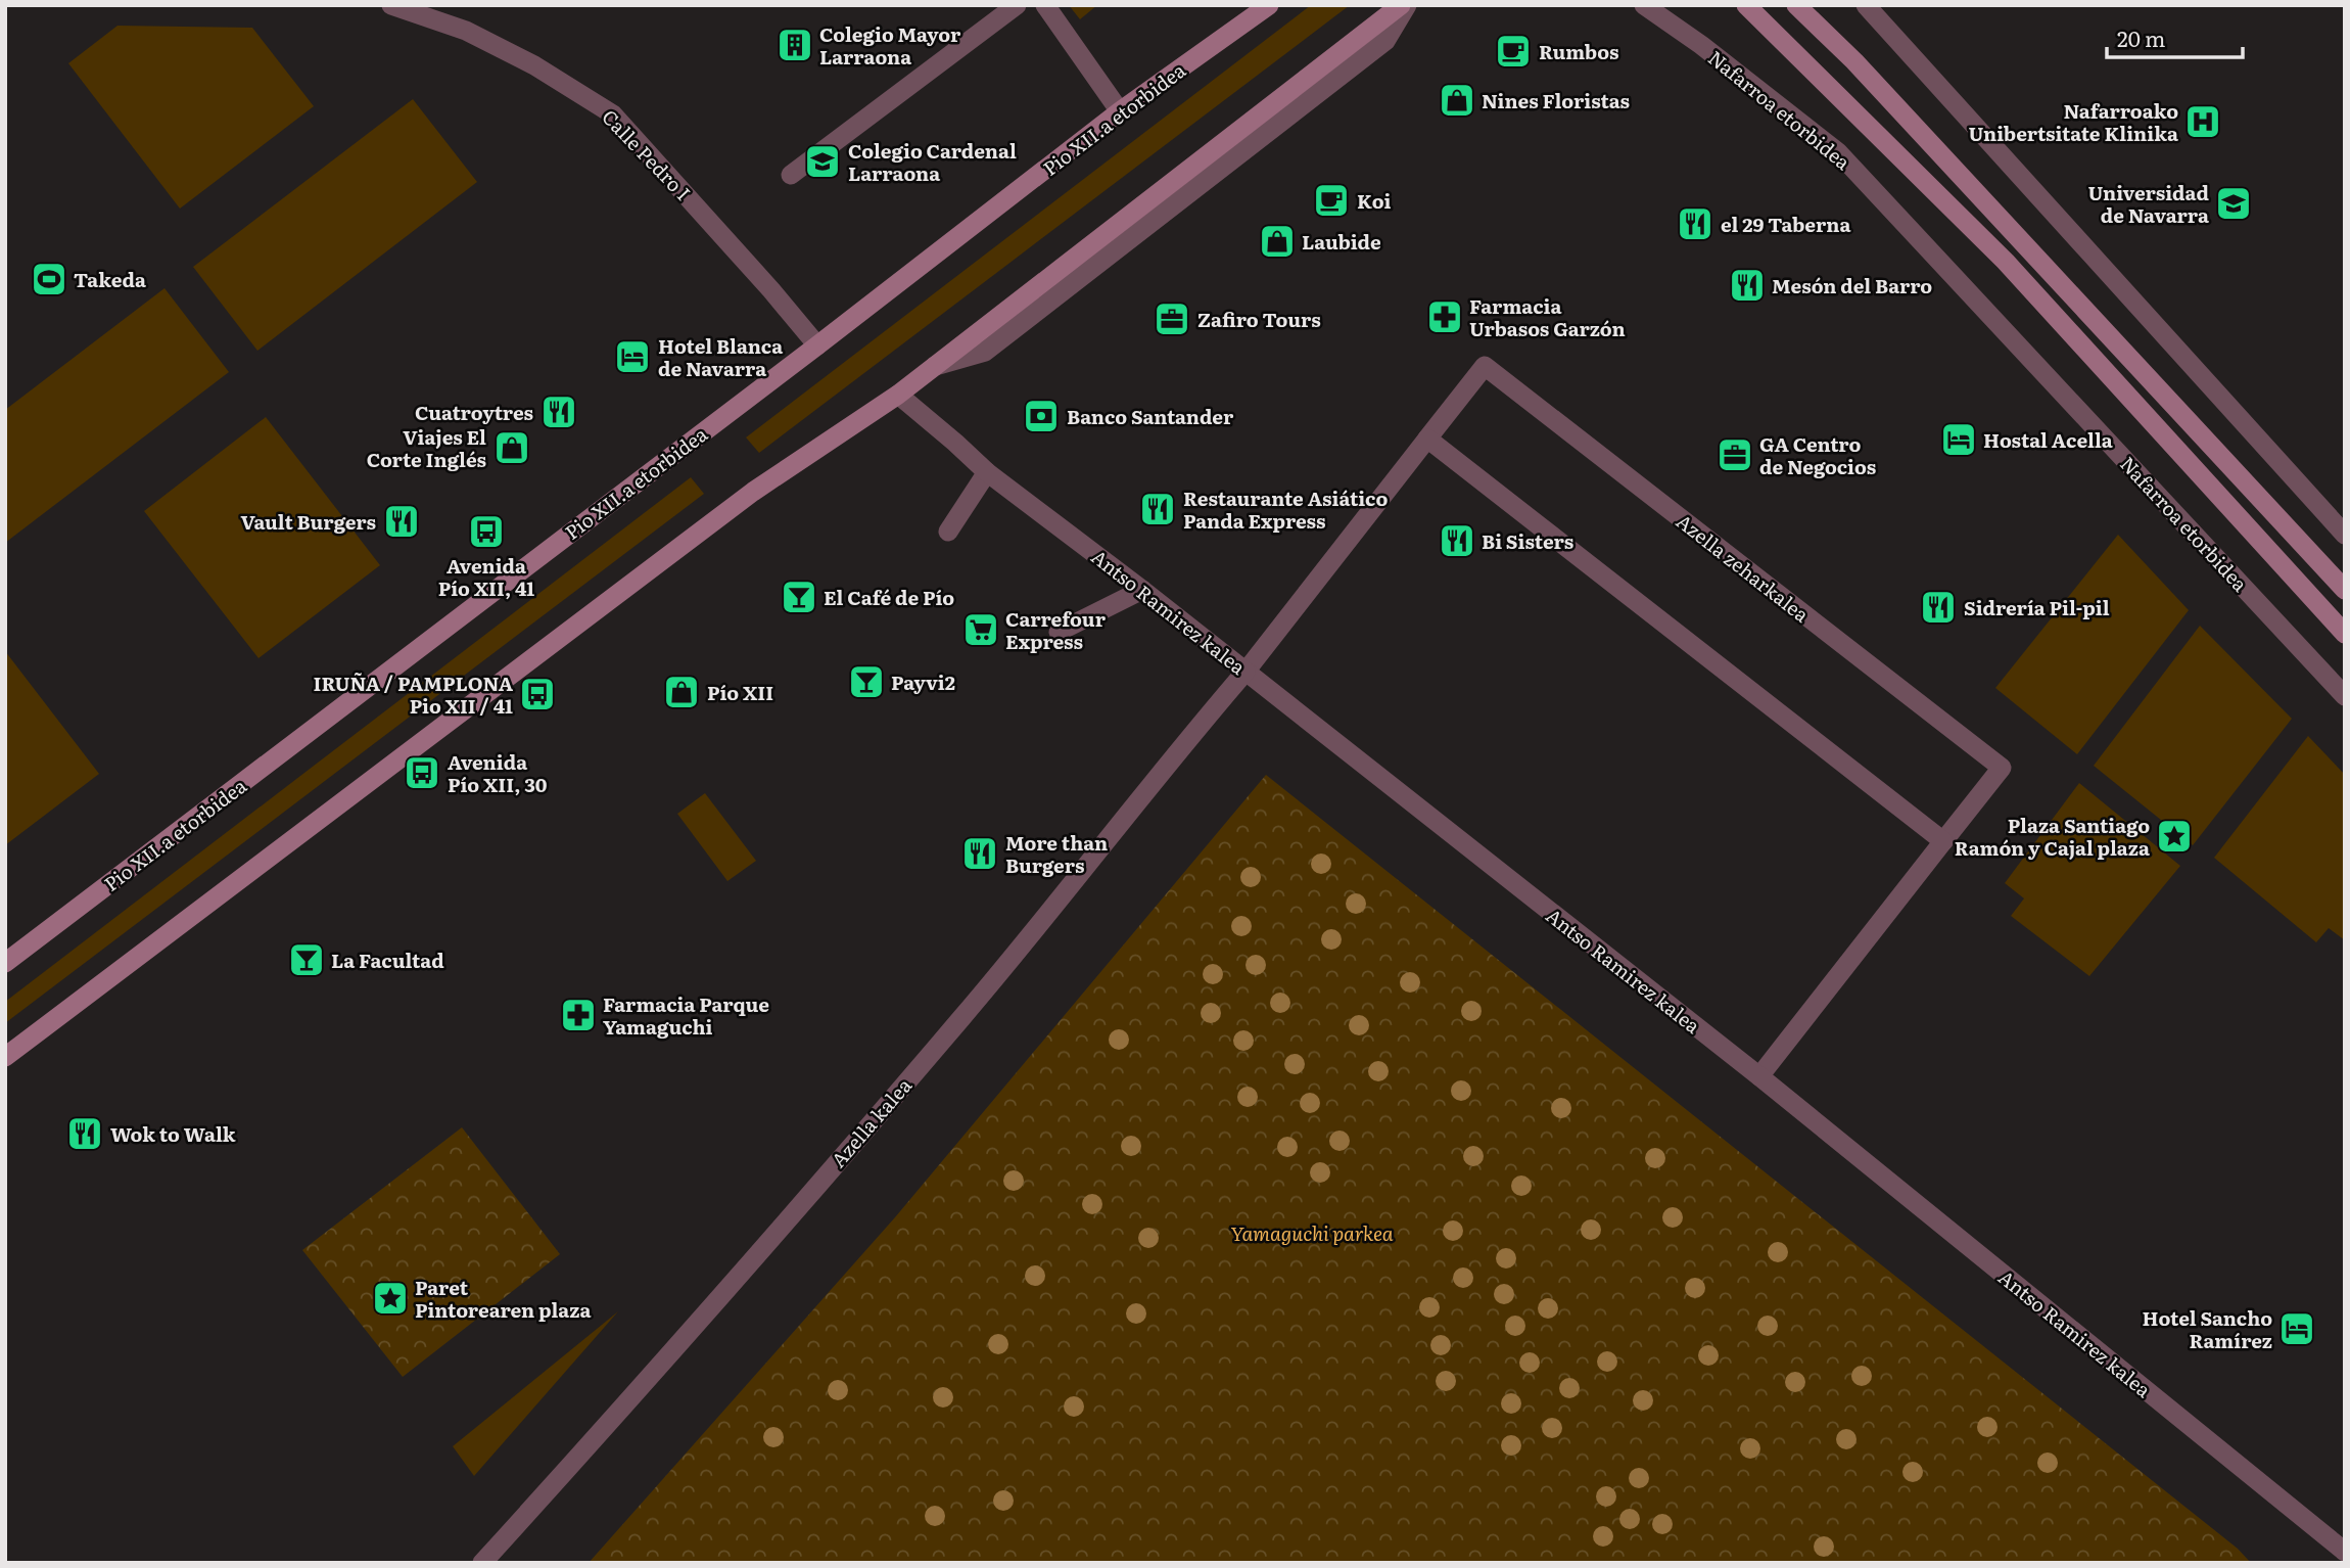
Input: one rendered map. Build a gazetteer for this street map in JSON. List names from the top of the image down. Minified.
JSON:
{"streets":{"main road":["Pio XII.a etorbidea"],"street":["Nafarroa etorbidea","Calle Pedro I","Azella zeharkalea","Antso Ramirez kalea","Azella kalea"]},"crossings":[["Pio XII.a etorbidea","Calle Pedro I"],["Azella zeharkalea","Antso Ramirez kalea"],["Azella zeharkalea","Azella kalea"],["Antso Ramirez kalea","Azella kalea"]],"parks":["Yamaguchi parkea"],"places":{"building":["Colegio Mayor Larraona"],"cafe":["Rumbos","Koi"],"shop":["Nines Floristas","Laubide","Viajes El Corte Inglés","Pío XII"],"hospital":["Nafarroako Unibertsitate Klinika"],"school or university":["Colegio Cardenal Larraona","Universidad de Navarra"],"restaurant":["el 29 Taberna","Mesón del Barro","Cuatroytres","Restaurante Asiático Panda Express","Vault Burgers","Bi Sisters","Sidrería Pil-pil","More than Burgers","Wok to Walk"],"sports":["Takeda"],"pharmacy":["Farmacia Urbasos Garzón","Farmacia Parque Yamaguchi"],"office":["Zafiro Tours","GA Centro de Negocios"],"hotel":["Hotel Blanca de Navarra","Hostal Acella","Hotel Sancho Ramírez"],"bank":["Banco Santander"],"bus stop":["Avenida Pío XII, 41","IRUÑA / PAMPLONA Pio XII / 41","Avenida Pío XII, 30"],"bar":["El Café de Pío","Payvi2","La Facultad"],"supermarket":["Carrefour Express"],"place":["Plaza Santiago Ramón y Cajal plaza","Paret Pintorearen plaza"]},"scale_bar":"20 m"}
